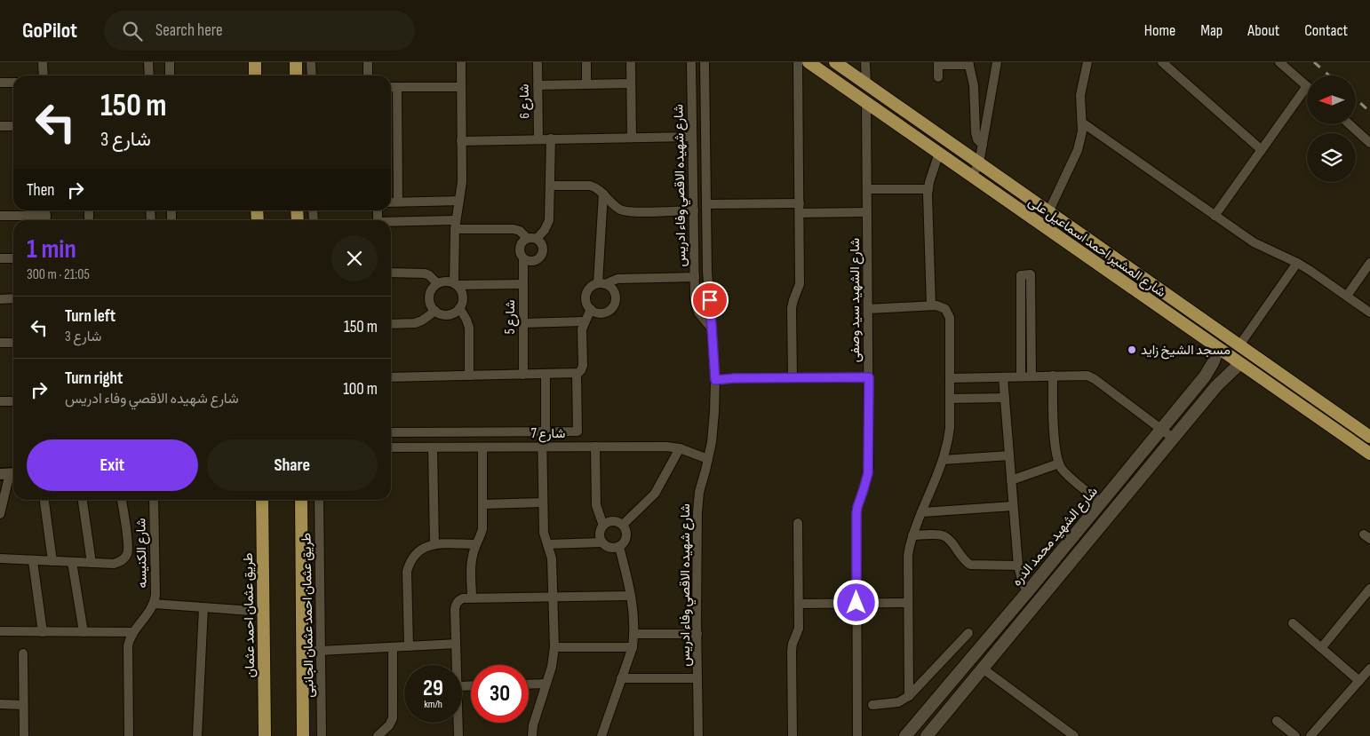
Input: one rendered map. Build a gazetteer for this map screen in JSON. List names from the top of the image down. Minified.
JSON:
{"streets":{"main road":["شارع المشير احمد اسماعيل على","شارع الشهيد محمد الدره","طريق عثمان احمد عثمان"],"street":["شارع 6","شارع شهيده الاقصي وفاء ادريس","شارع الشهيد سيد وصفى","شارع 5","شارع 7","شارع الكنيسه","طريق عثمان احمد عثمان الجانبى"]},"crossings":[["شارع شهيده الاقصي وفاء ادريس","شارع 7"],["شارع المشير احمد اسماعيل على","شارع الشهيد سيد وصفى"],["شارع المشير احمد اسماعيل على","شارع الشهيد محمد الدره"]],"places":["مسجد الشيخ زايد"],"north":"left","page":{"header":"GoPilot","search":"Search here","nav":["Home","Map","About","Contact"],"turn":["150 m","شارع 3"],"then":"Then","heading":["1 min","300 m · 21:05"],"list":[{"name":"Turn left","note":"شارع 3","value":"150 m"},{"name":"Turn right","note":"شارع شهيده الاقصي وفاء ادريس","value":"100 m"}],"buttons":["Exit","Share"],"speed":"29 km/h","limit":"30"}}
